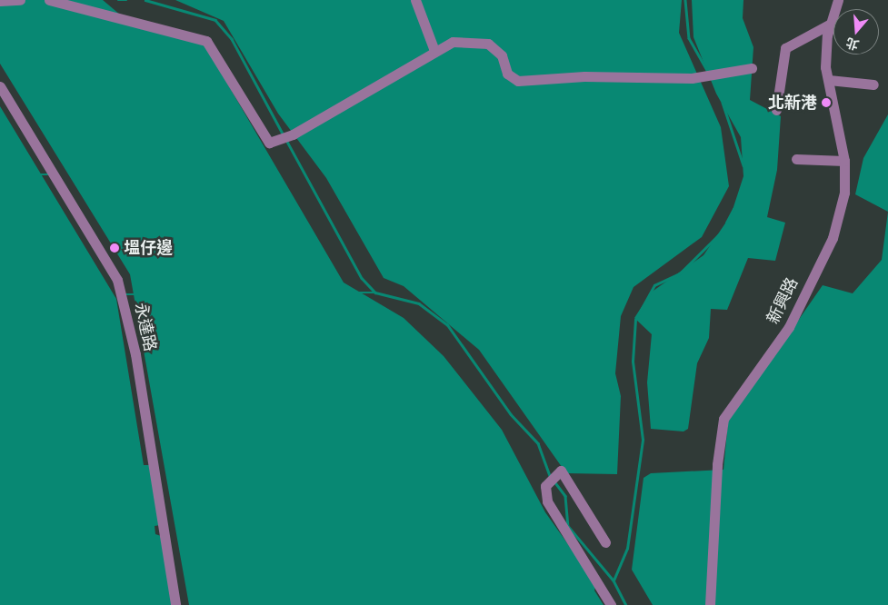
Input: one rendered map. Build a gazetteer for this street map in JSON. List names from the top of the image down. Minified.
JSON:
{"streets":{"street":["新興路","永達路"]},"places":["北新港","塭仔邊"],"north":"bottom"}
